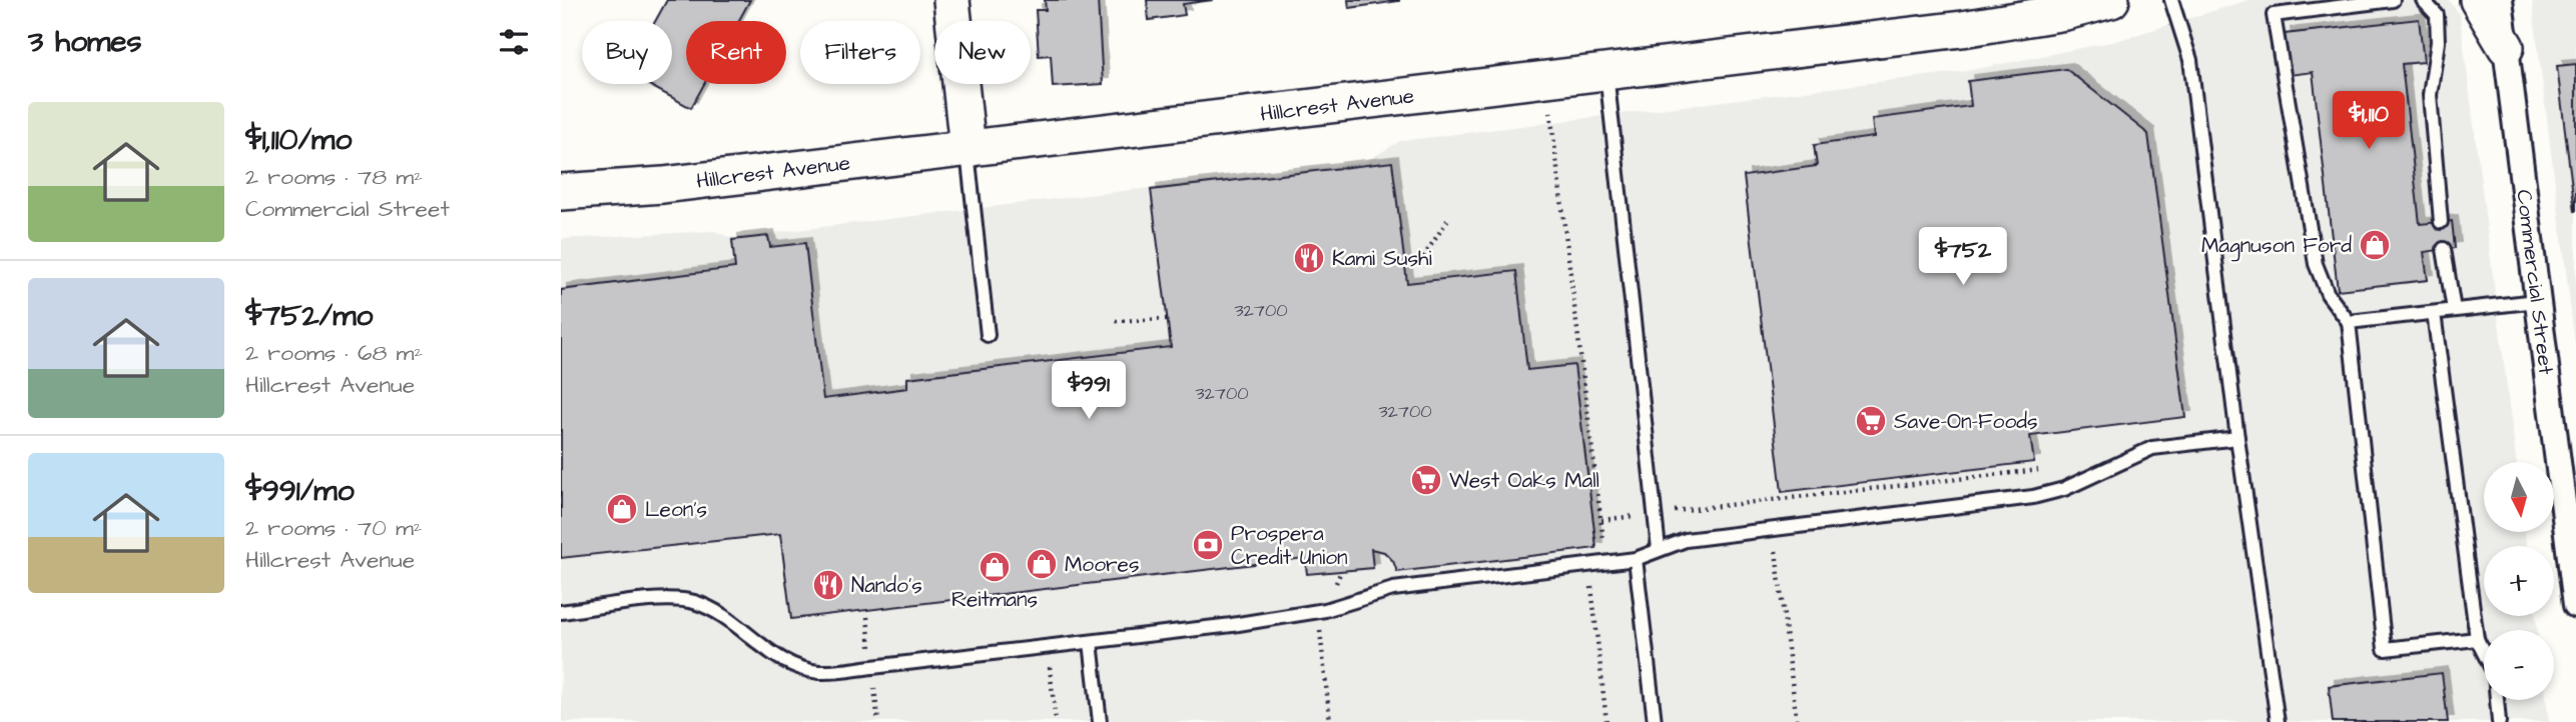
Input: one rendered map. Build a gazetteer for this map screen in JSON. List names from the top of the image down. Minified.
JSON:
{"streets":{"street":["Hillcrest Avenue","Commercial Street"]},"places":{"shop":["Magnuson Ford","Leon's","Moores","Reitmans"],"restaurant":["Kami Sushi","Nando's"],"supermarket":["Save-On-Foods","West Oaks Mall"],"bank":["Prospera Credit Union"]},"house_numbers":["32700","32700","32700"],"north":"bottom","page":{"heading":"3 homes","chip":["Buy","Rent","Filters","New"],"list":[{"name":"$1,110/mo","note":"2 rooms · 78 m² · Commercial Street"},{"name":"$752/mo","note":"2 rooms · 68 m² · Hillcrest Avenue"},{"name":"$991/mo","note":"2 rooms · 70 m² · Hillcrest Avenue"}],"price":["$1,110","$752","$991"],"map_buttons":["+","−"]}}
